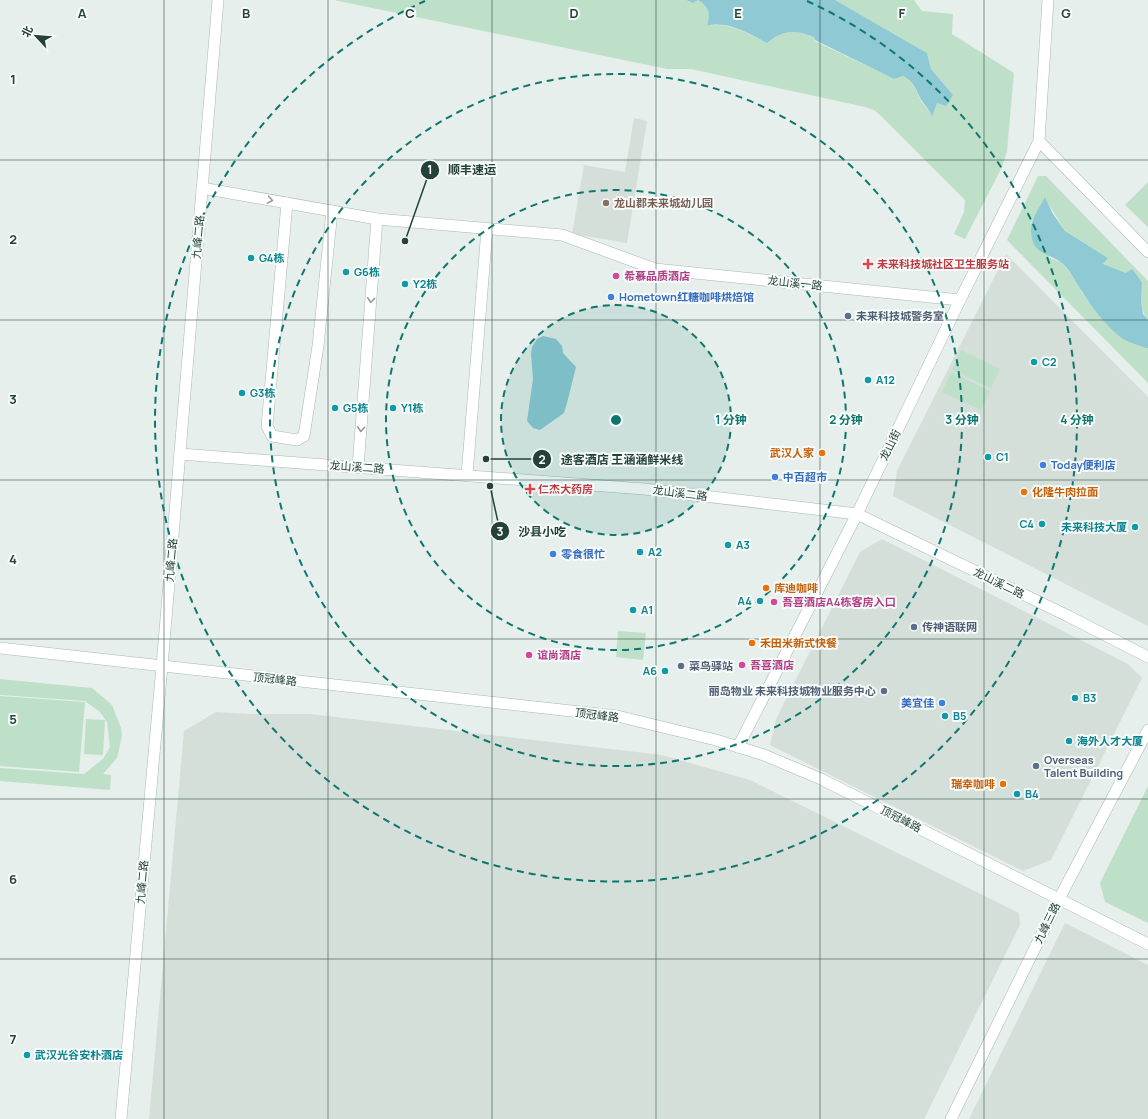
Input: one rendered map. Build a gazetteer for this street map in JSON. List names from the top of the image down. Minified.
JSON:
{"streets":{"street":["九峰二路","龙山溪一路","龙山街","龙山溪二路","顶冠峰路","九峰三路"]},"crossings":[["九峰二路","龙山溪一路"],["九峰二路","龙山溪二路"],["九峰二路","顶冠峰路"],["龙山溪一路","龙山街"],["龙山街","龙山溪二路"],["龙山街","顶冠峰路"],["顶冠峰路","九峰三路"]],"places":{"other":["龙山郡未来城幼儿园","顺丰速运","G4栋","G6栋","希慕品质酒店","Y2栋","Hometown红糖咖啡烘焙馆","未来科技城警务室","C2","A12","G3栋","G5栋","Y1栋","武汉人家","C1","途客酒店 王涵涵鲜米线","Today便利店","中百超市","沙县小吃","化隆牛肉拉面","C4","未来科技大厦","A3","A2","零食很忙","库迪咖啡","A4","吾喜酒店A4栋客房入口","A1","传神语联网","禾田米新式快餐","谊尚酒店","吾喜酒店","菜鸟驿站","A6","丽岛物业 未来科技城物业服务中心","B3","美宜佳","B5","海外人才大厦","Overseas Talent Building","瑞幸咖啡","B4","武汉光谷安朴酒店"],"health":["未来科技城社区卫生服务站","仁杰大药房"]},"north":"top left","grid":{"columns":["A","B","C","D","E","F","G"],"rows":["1","2","3","4","5","6","7"]},"rings":["1 分钟","2 分钟","3 分钟","4 分钟"]}
